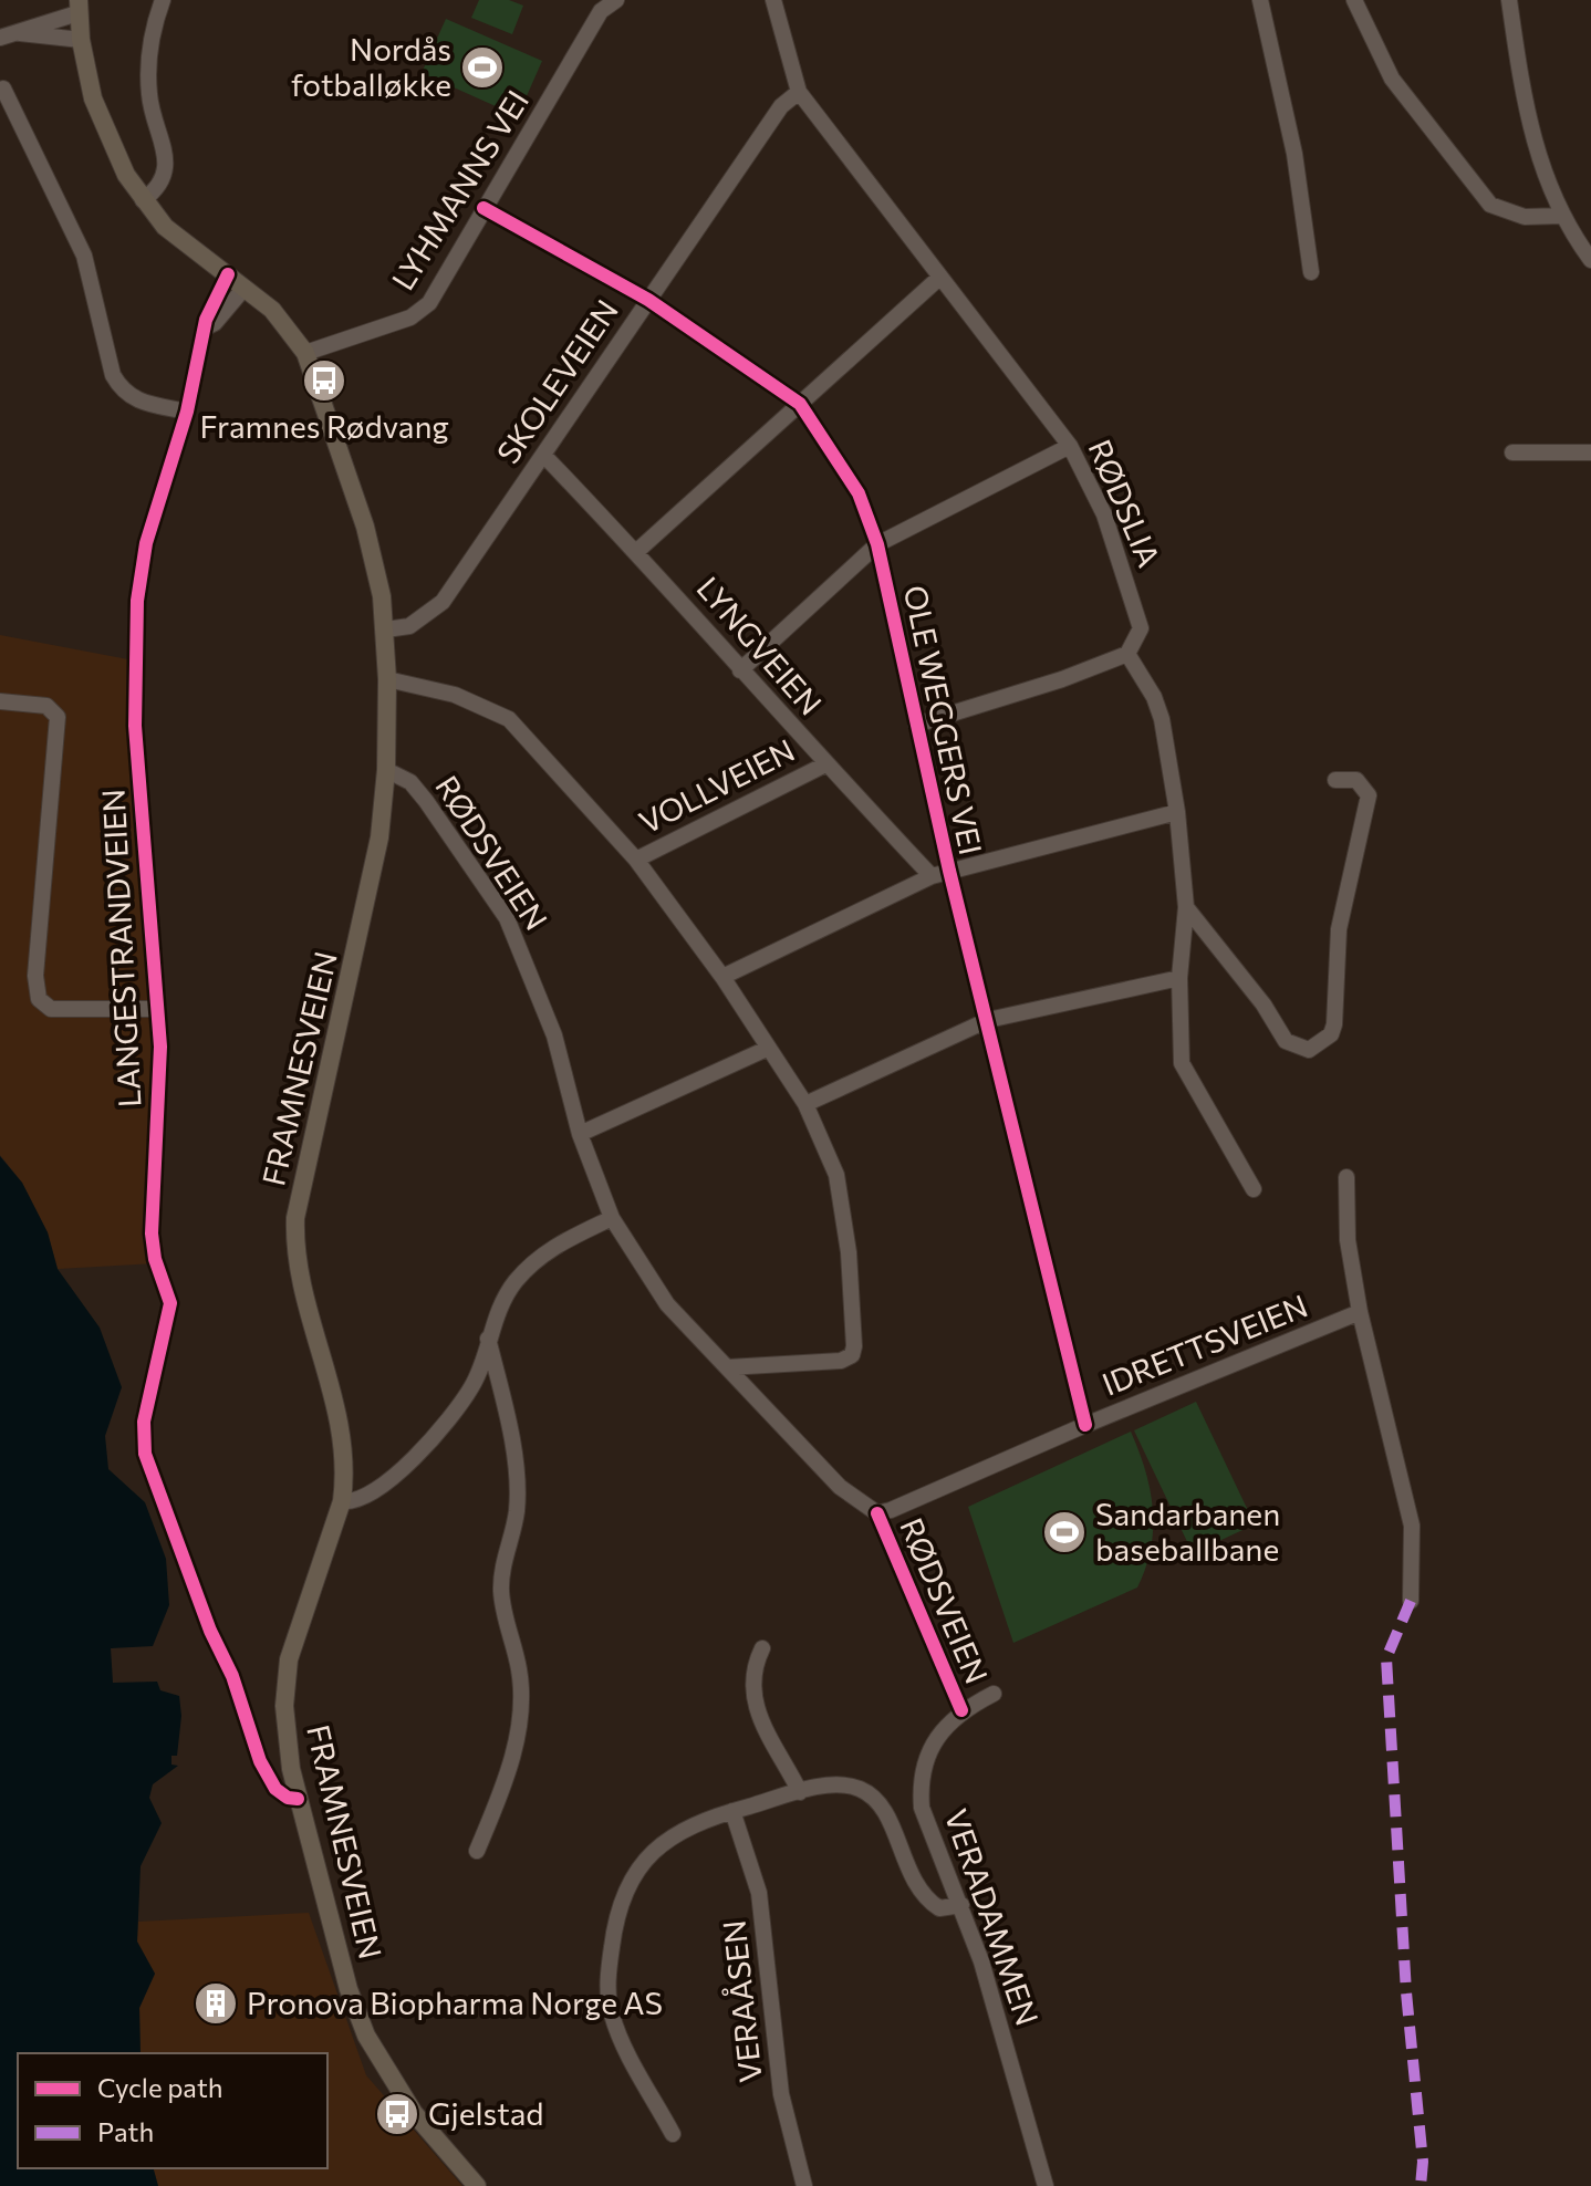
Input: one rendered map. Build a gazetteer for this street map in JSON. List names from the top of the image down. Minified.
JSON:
{"streets":{"main road":["FRAMNESVEIEN"],"street":["LYHMANNS VEI","SKOLEVEIEN","RØDSLIA","LYNGVEIEN","OLE WEGGERS VEI","VOLLVEIEN","RØDSVEIEN","LANGESTRANDVEIEN","IDRETTSVEIEN","VERADAMMEN","VERAÅSEN"]},"crossings":[["LYHMANNS VEI","OLE WEGGERS VEI"],["LYHMANNS VEI","FRAMNESVEIEN"],["SKOLEVEIEN","RØDSLIA"],["SKOLEVEIEN","LYNGVEIEN"],["SKOLEVEIEN","OLE WEGGERS VEI"],["SKOLEVEIEN","FRAMNESVEIEN"],["LYNGVEIEN","VOLLVEIEN"],["OLE WEGGERS VEI","IDRETTSVEIEN"],["RØDSVEIEN","FRAMNESVEIEN"],["RØDSVEIEN","IDRETTSVEIEN"],["LANGESTRANDVEIEN","FRAMNESVEIEN"]],"places":{"sports":["Nordås fotballøkke","Sandarbanen baseballbane"],"bus stop":["Framnes Rødvang","Gjelstad"],"building":["Pronova Biopharma Norge AS"]},"legend":["Cycle path","Path"]}
